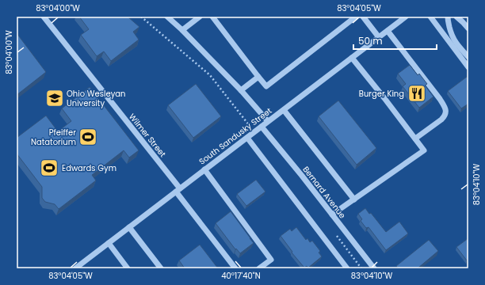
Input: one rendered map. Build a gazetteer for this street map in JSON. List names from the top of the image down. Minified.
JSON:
{"streets":{"street":["Wilmer Street","South Sandusky Street","Bernard Avenue"]},"crossings":[["Wilmer Street","South Sandusky Street"],["South Sandusky Street","Bernard Avenue"]],"places":{"restaurant":["Burger King"],"school or university":["Ohio Wesleyan University"],"sports":["Pfeiffer Natatorium","Edwards Gym"]},"scale_bar":"50 m","coordinates":["83°04'00\"W","83°04'05\"W","83°04'10\"W","40°17'40\"N"]}
